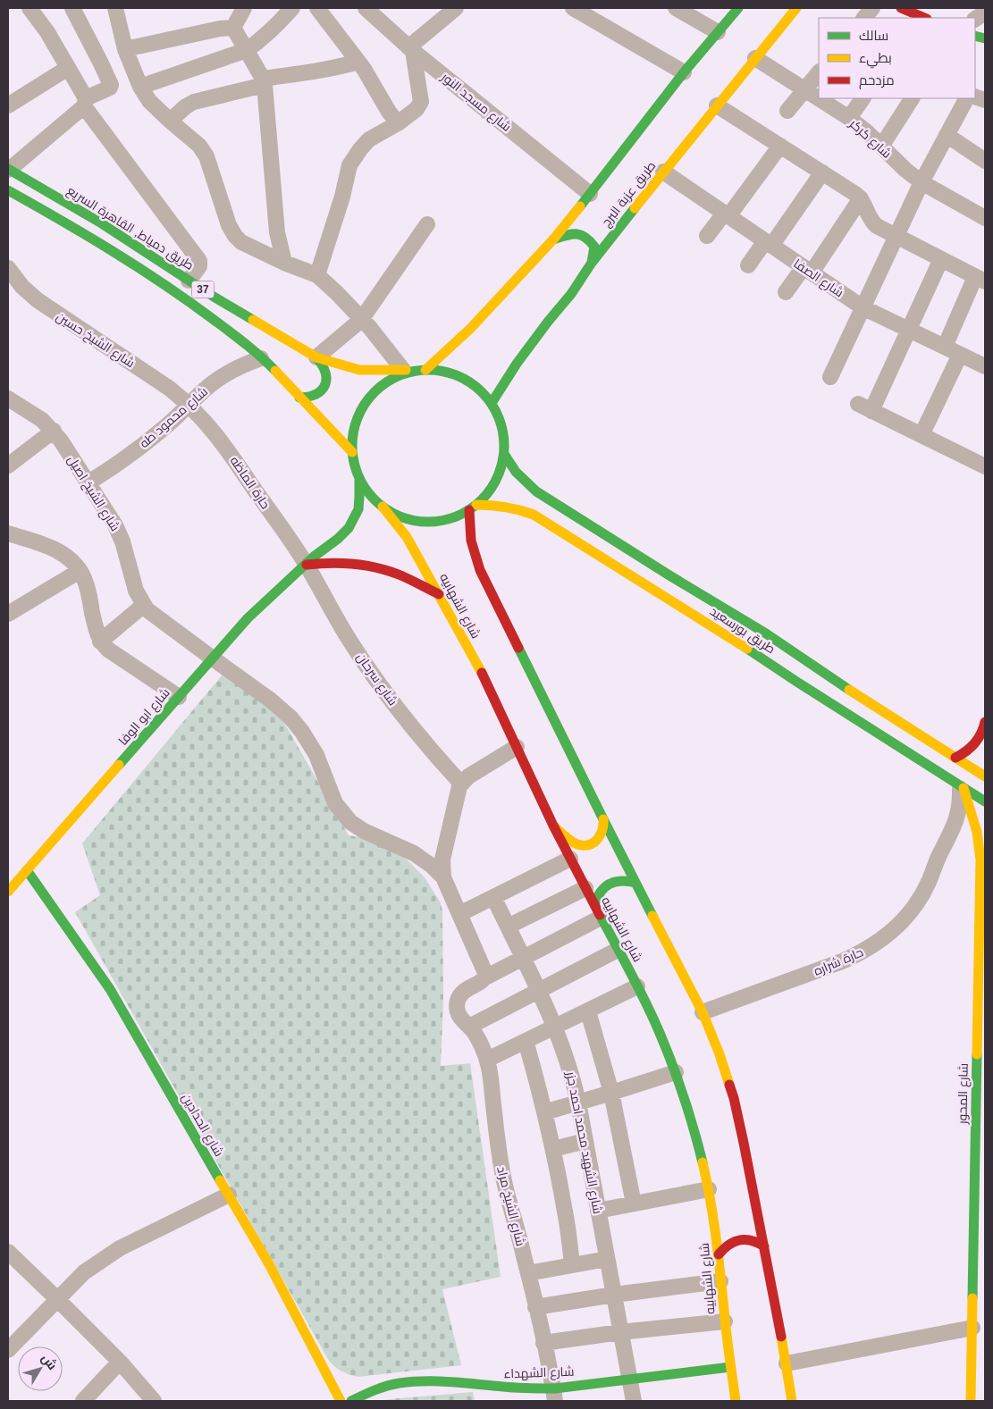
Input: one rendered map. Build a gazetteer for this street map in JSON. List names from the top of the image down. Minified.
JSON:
{"streets":{"main road":["طريق عزبة البرج","طريق دمياط, القاهرة السريع","37","شارع الشهابيه","طريق بورسعيد","شارع ابو الوفا","شارع المحور","شارع الحدادين","شارع الشهداء"],"street":["شارع مسجد النور","شارع كركر","شارع الصفا","شارع الشيخ حسين","شارع محمود طه","حارة الماظه","شارع الشيخ اصيل","شارع سرحان","حارة شراره","شارع الشهيد محمد احمد جزر","شارع الشيخ مراد"]},"crossings":[["شارع كركر","طريق عزبة البرج"],["طريق عزبة البرج","طريق دمياط, القاهرة السريع"],["طريق عزبة البرج","شارع الصفا"],["طريق عزبة البرج","37"],["طريق عزبة البرج","شارع الشهابيه"],["طريق عزبة البرج","طريق بورسعيد"],["طريق عزبة البرج","شارع ابو الوفا"],["طريق دمياط, القاهرة السريع","37"],["طريق دمياط, القاهرة السريع","شارع الشهابيه"],["طريق دمياط, القاهرة السريع","طريق بورسعيد"],["طريق دمياط, القاهرة السريع","شارع ابو الوفا"],["37","شارع محمود طه"],["37","شارع الشهابيه"],["37","طريق بورسعيد"],["37","شارع ابو الوفا"],["شارع الشيخ حسين","شارع محمود طه"],["شارع الشيخ حسين","حارة الماظه"],["شارع محمود طه","حارة الماظه"],["شارع محمود طه","شارع الشيخ اصيل"],["حارة الماظه","شارع سرحان"],["حارة الماظه","شارع ابو الوفا"],["شارع الشيخ اصيل","شارع ابو الوفا"],["شارع الشهابيه","طريق بورسعيد"],["شارع الشهابيه","شارع ابو الوفا"],["شارع الشهابيه","شارع الشهداء"],["طريق بورسعيد","شارع ابو الوفا"],["طريق بورسعيد","حارة شراره"],["طريق بورسعيد","شارع المحور"],["شارع سرحان","شارع ابو الوفا"],["شارع ابو الوفا","شارع الحدادين"],["حارة شراره","شارع المحور"],["شارع الشهيد محمد احمد جزر","شارع الشهداء"],["شارع الشيخ مراد","شارع الشهداء"]],"legend":["سالك","بطيء","مزدحم"],"north":"top right"}
